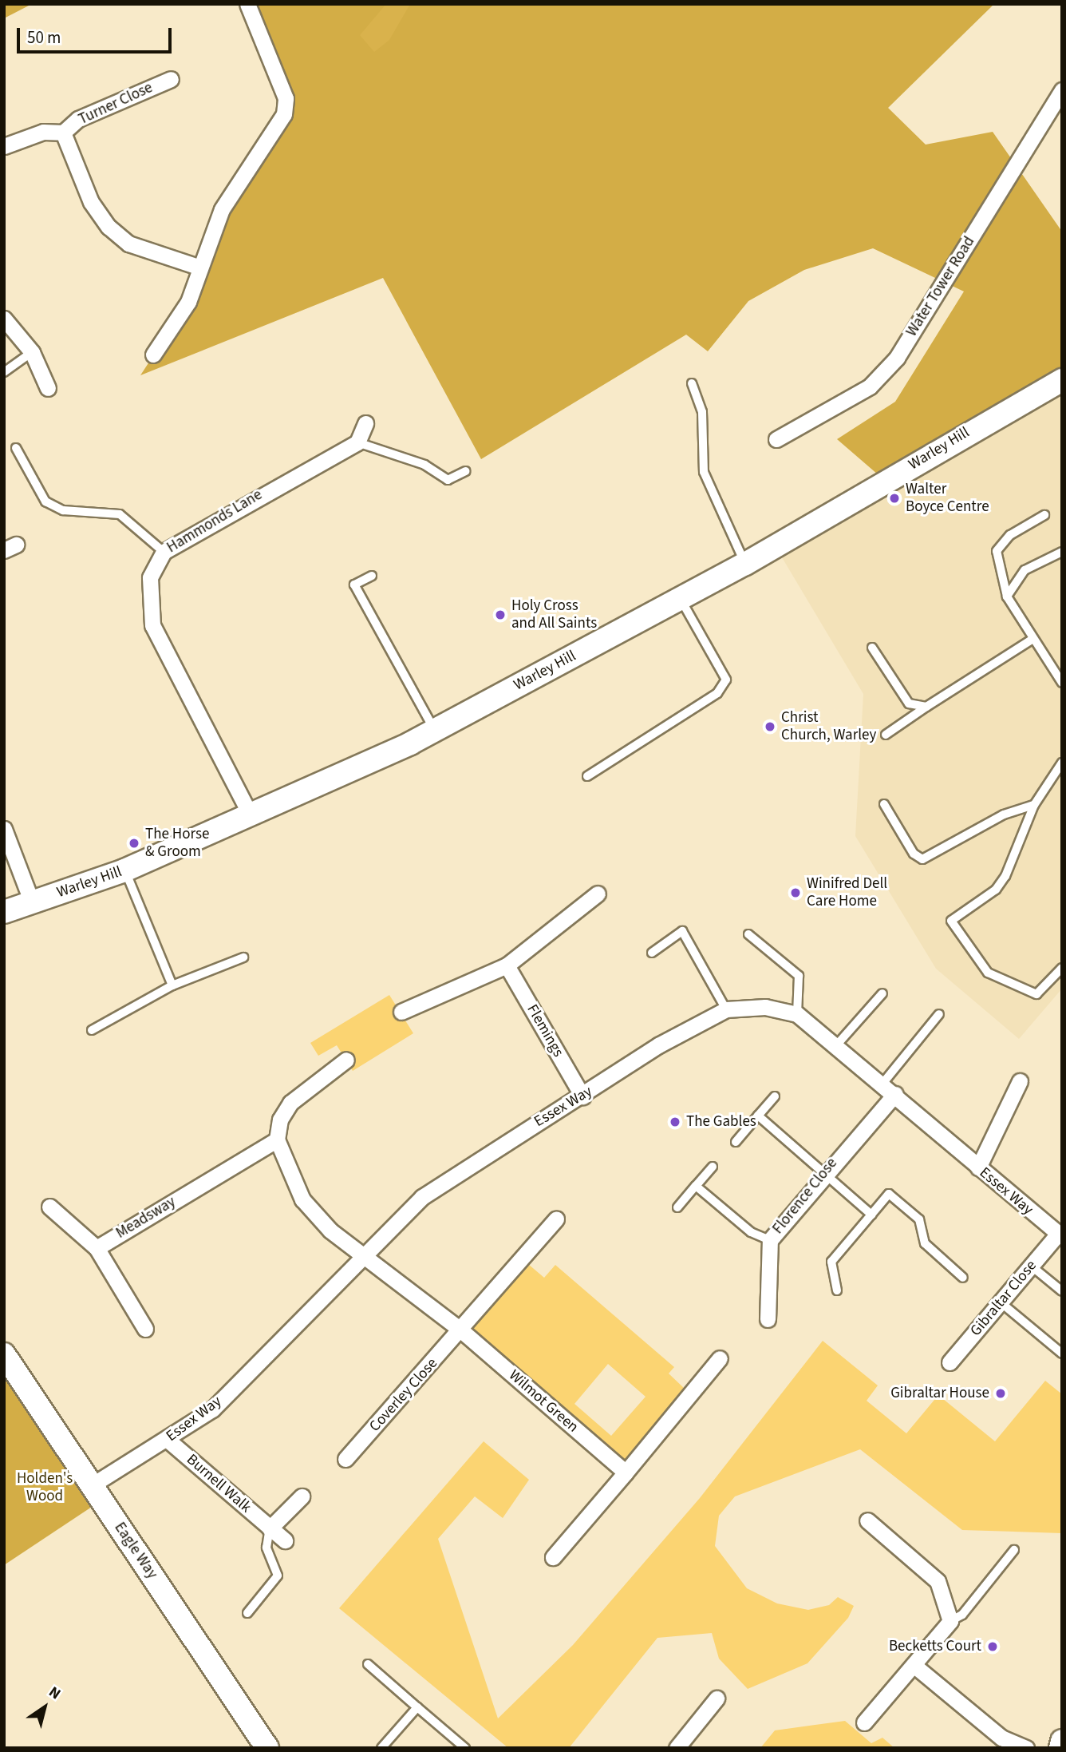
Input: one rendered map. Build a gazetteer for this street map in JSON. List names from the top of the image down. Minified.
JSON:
{"streets":{"main road":["Warley Hill","Eagle Way"],"street":["Turner Close","Water Tower Road","Hammonds Lane","Flemings","Essex Way","Florence Close","Meadsway","Gibraltar Close","Coverley Close","Wilmot Green","Burnell Walk"]},"crossings":[["Warley Hill","Hammonds Lane"],["Flemings","Essex Way"],["Essex Way","Florence Close"],["Essex Way","Gibraltar Close"],["Essex Way","Wilmot Green"],["Essex Way","Burnell Walk"],["Essex Way","Eagle Way"],["Coverley Close","Wilmot Green"]],"parks":["Holden's Wood"],"places":["Walter Boyce Centre","Holy Cross and All Saints","Christ Church, Warley","The Horse & Groom","Winifred Dell Care Home","The Gables","Gibraltar House","Becketts Court"],"scale_bar":"50 m","north":"top right"}
